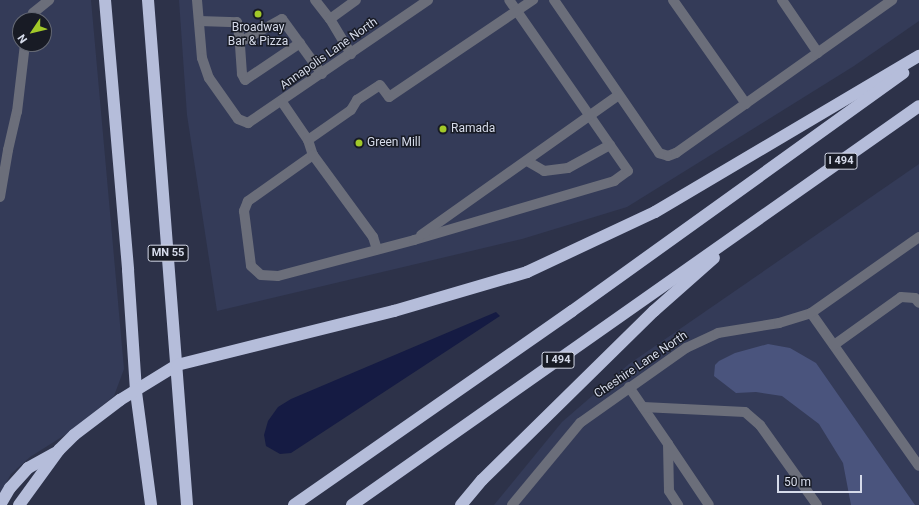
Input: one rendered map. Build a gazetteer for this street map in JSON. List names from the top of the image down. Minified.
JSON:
{"streets":{"highway":["I 494","MN 55"],"street":["Annapolis Lane North","Cheshire Lane North"]},"places":["Broadway Bar & Pizza","Ramada","Green Mill"],"scale_bar":"50 m","north":"bottom left"}
